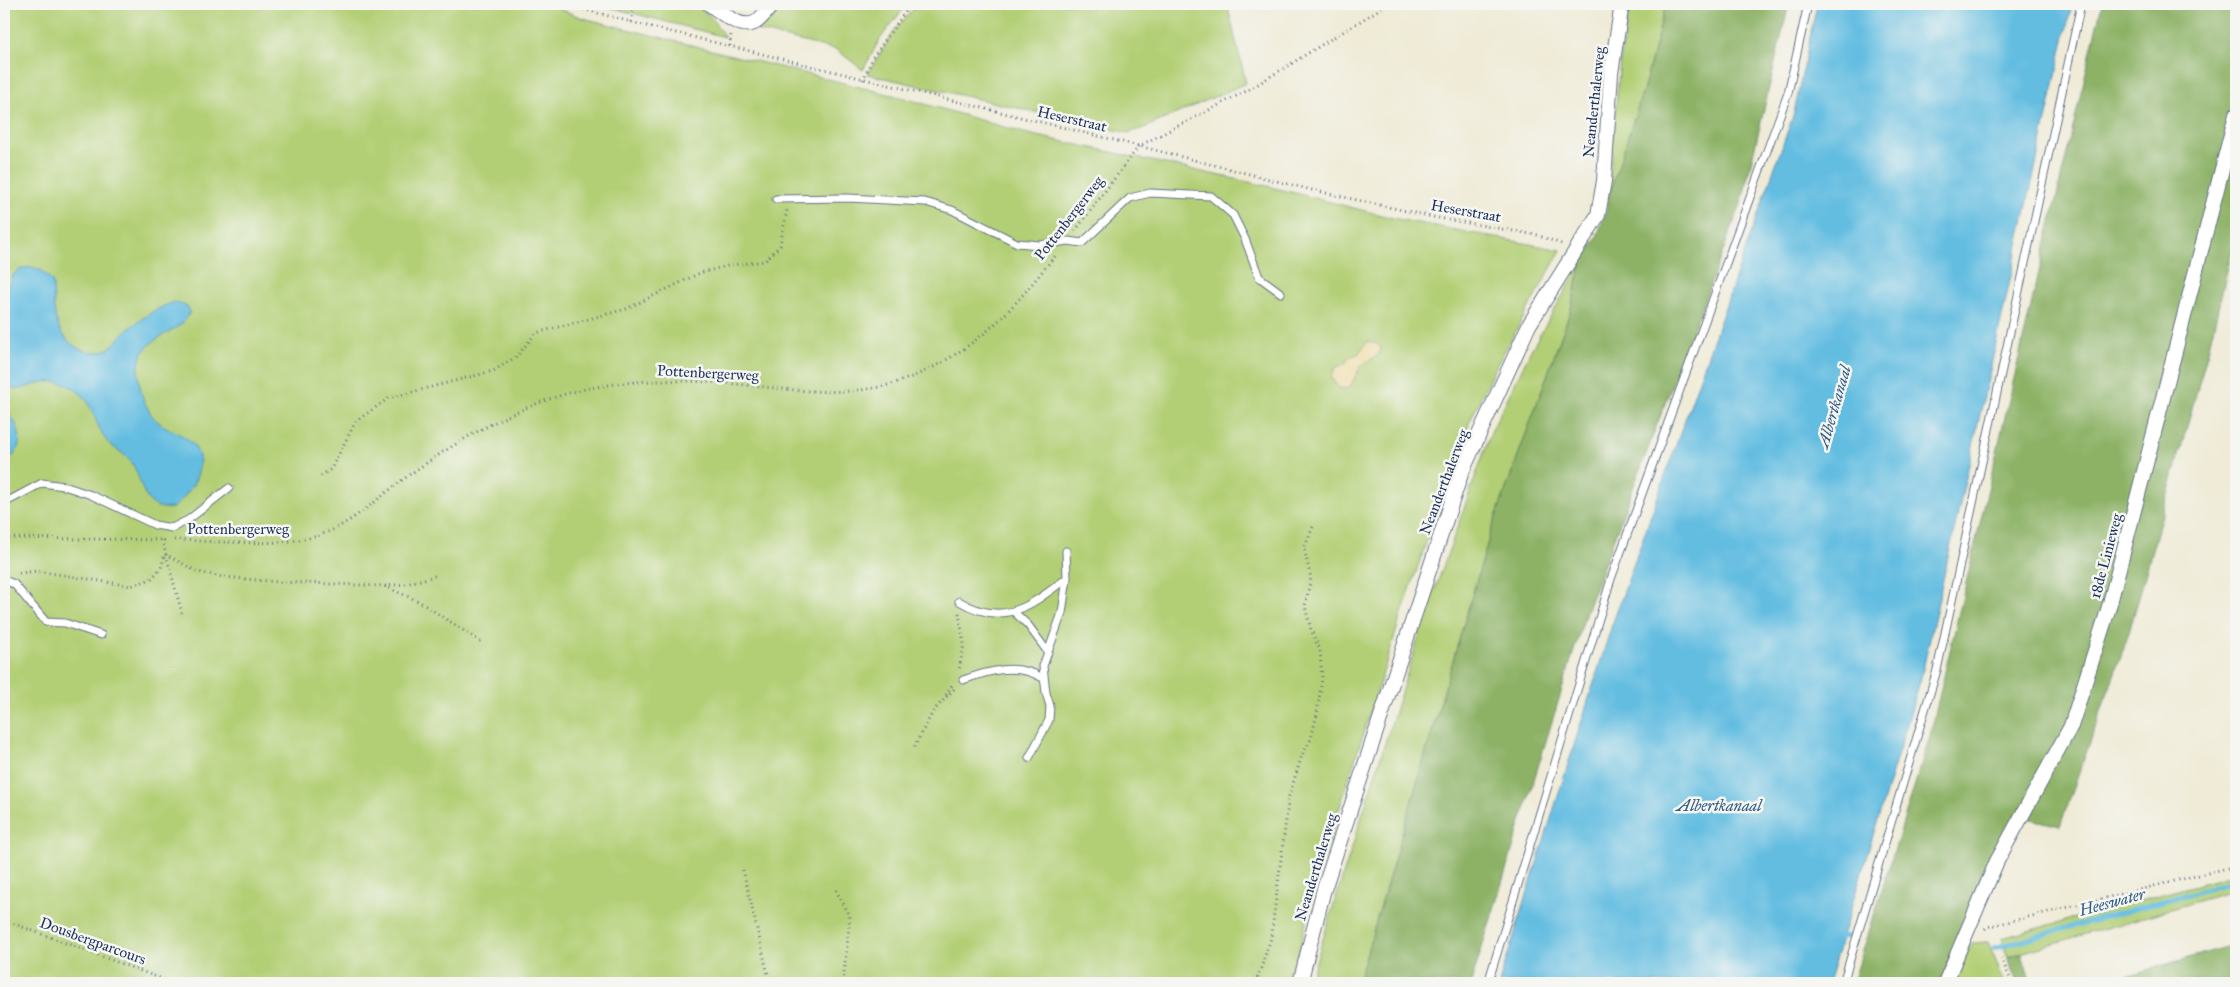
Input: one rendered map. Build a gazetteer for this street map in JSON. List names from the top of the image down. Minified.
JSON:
{"streets":{"street":["Neanderthalerweg","18de Linieweg"],"path":["Heserstraat","Pottenbergerweg","Dousbergparcours"]},"crossings":[["Neanderthalerweg","Heserstraat"],["Heserstraat","Pottenbergerweg"]],"water":["Albertkanaal","Heeswater"]}
